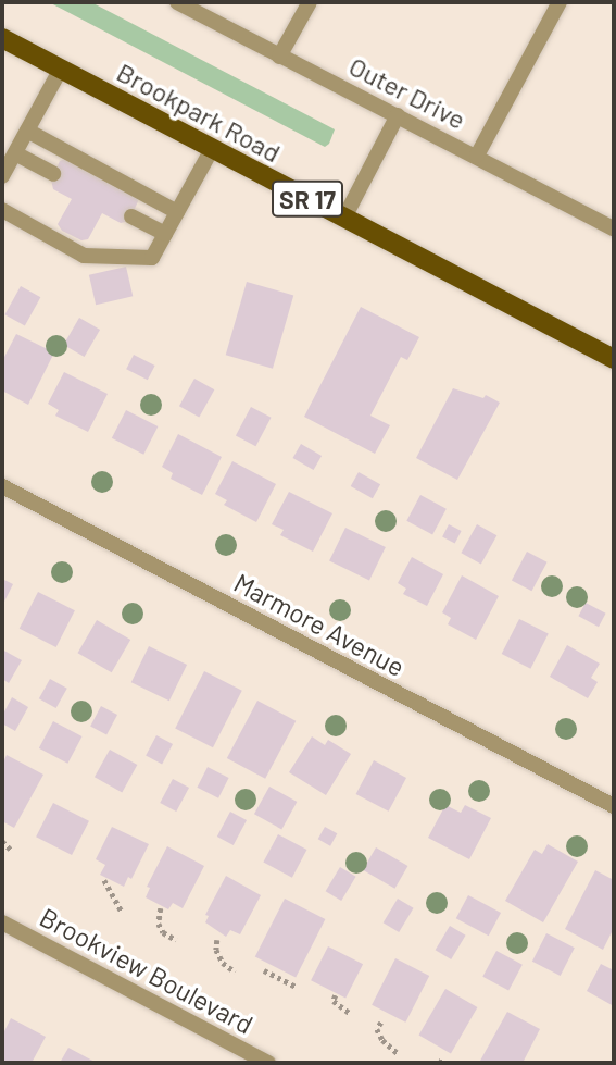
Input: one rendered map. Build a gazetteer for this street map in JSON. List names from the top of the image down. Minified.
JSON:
{"streets":{"main road":["Brookpark Road","SR 17"],"street":["Outer Drive","Marmore Avenue","Brookview Boulevard"]}}
